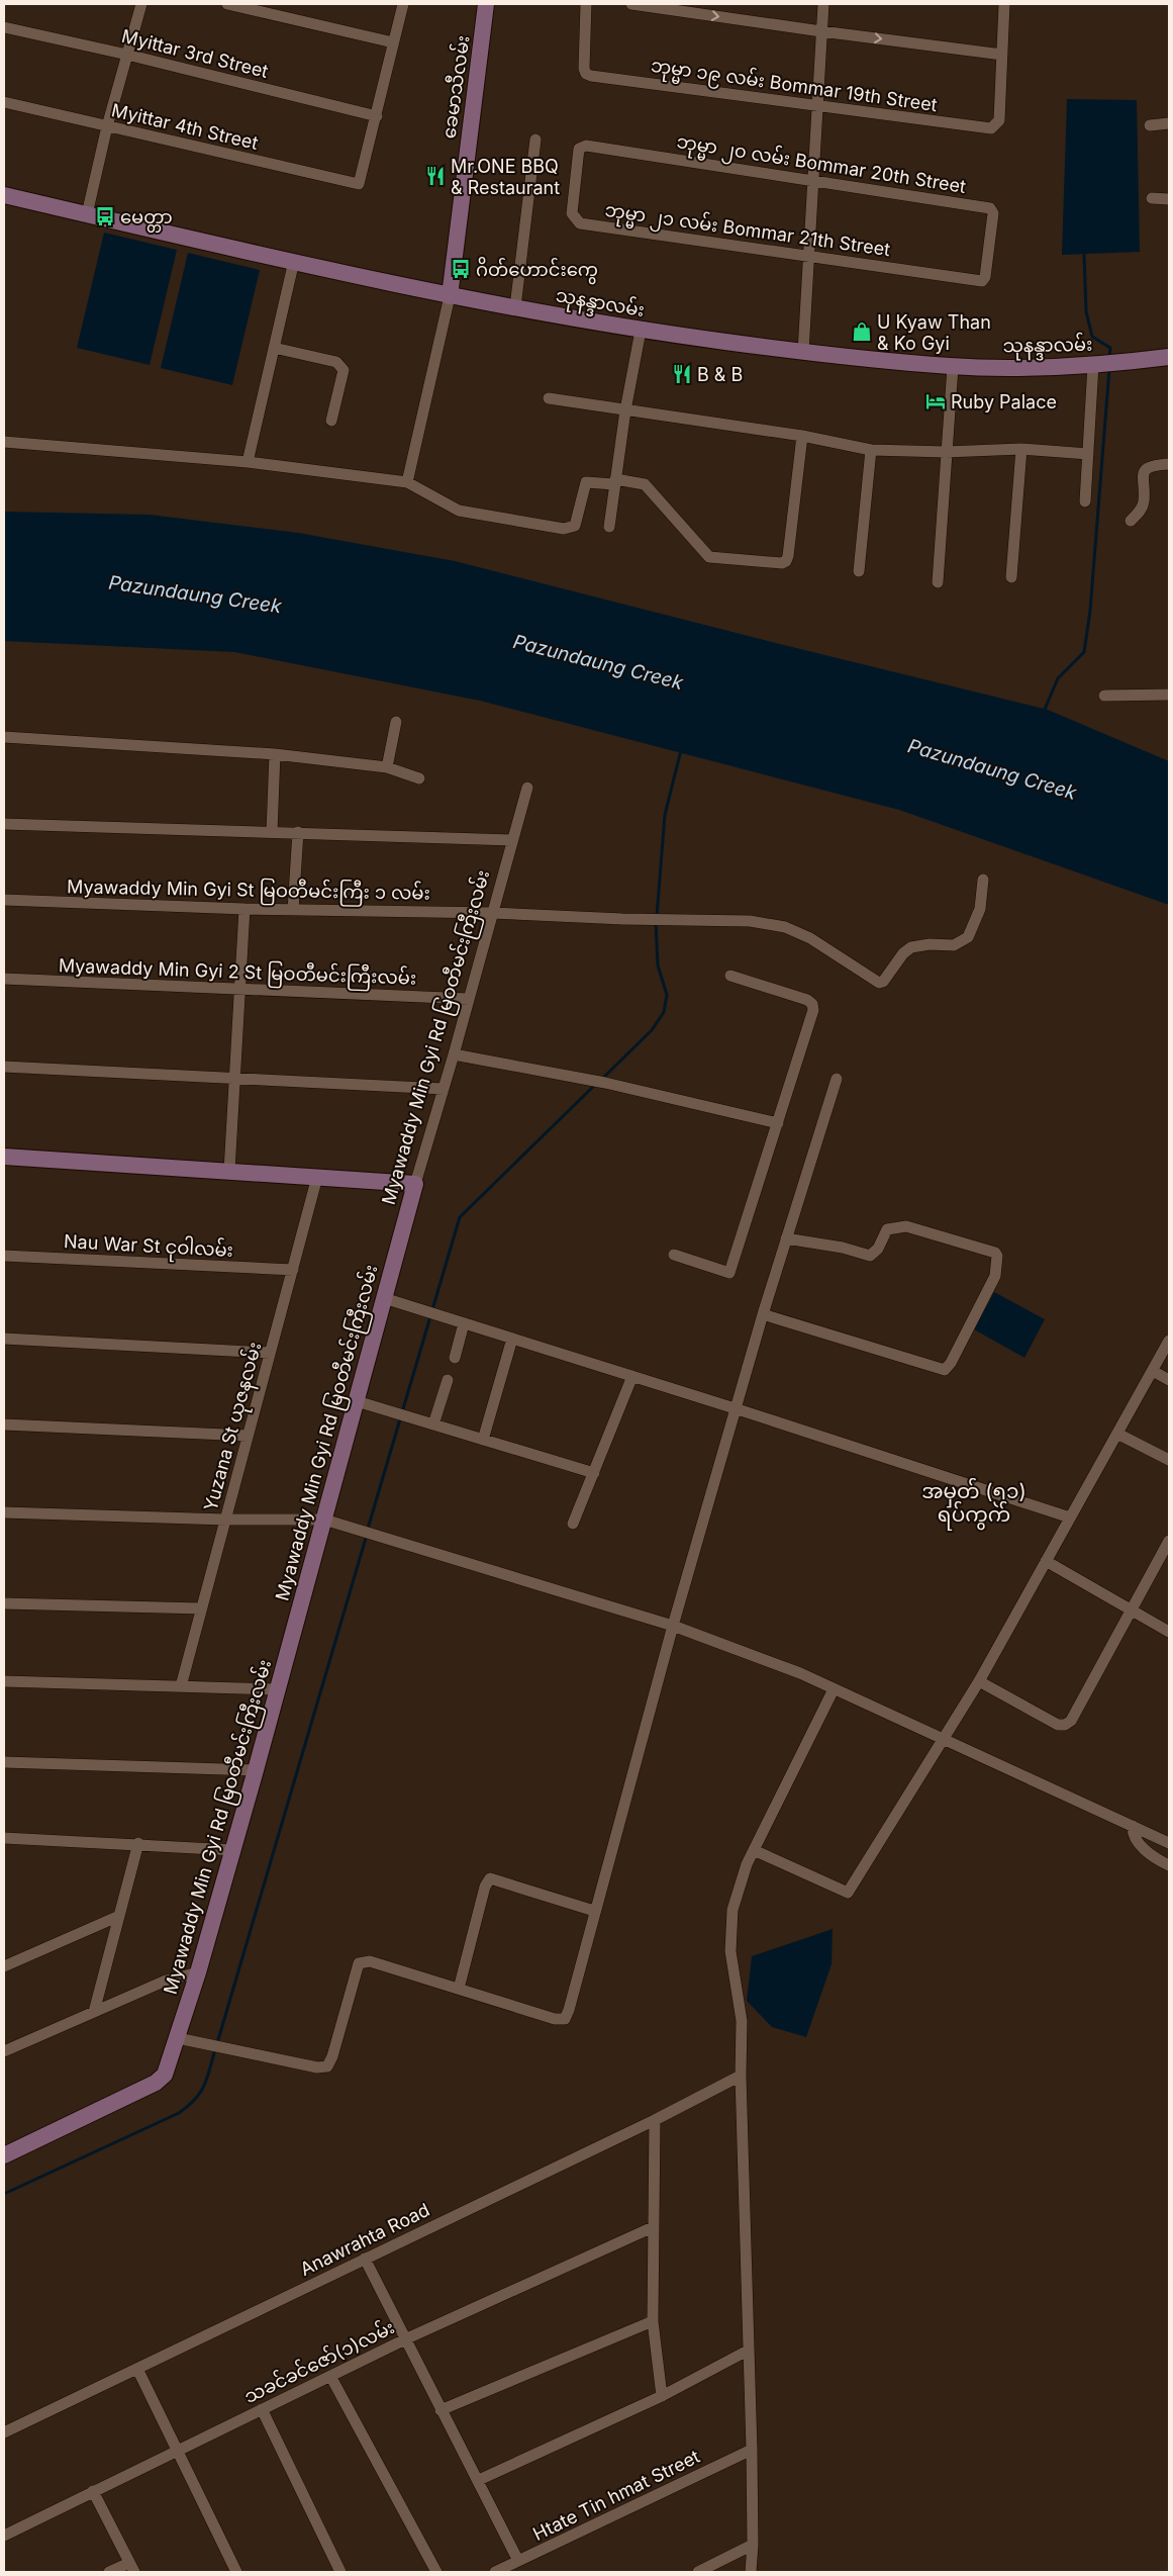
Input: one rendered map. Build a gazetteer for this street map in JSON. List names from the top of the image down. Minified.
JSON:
{"streets":{"main road":["ခေမာသီလမ်း","သုနန္ဒာလမ်း","Myawaddy Min Gyi Rd မြဝတီမင်းကြီးလမ်း"],"street":["Myittar 3rd Street","ဘုမ္မာ ၁၉ လမ်း Bommar 19th Street","Myittar 4th Street","ဘုမ္မာ ၂၀ လမ်း Bommar 20th Street","ဘုမ္မာ ၂၁ လမ်း Bommar 21th Street","Myawaddy Min Gyi St မြဝတီမင်းကြီး ၁ လမ်း","Myawaddy Min Gyi 2 St မြဝတီမင်းကြီးလမ်း","Nau War St ငုဝါလမ်း","Yuzana St ယုဇနလမ်း","Anawrahta Road","သခင်ခင်ဇော်(၁)လမ်း","Htate Tin hmat Street"]},"crossings":[["Myittar 3rd Street","Myittar 4th Street"],["ခေမာသီလမ်း","သုနန္ဒာလမ်း"],["ဘုမ္မာ ၂၀ လမ်း Bommar 20th Street","ဘုမ္မာ ၂၁ လမ်း Bommar 21th Street"],["Myawaddy Min Gyi St မြဝတီမင်းကြီး ၁ လမ်း","Myawaddy Min Gyi Rd မြဝတီမင်းကြီးလမ်း"],["Myawaddy Min Gyi 2 St မြဝတီမင်းကြီးလမ်း","Myawaddy Min Gyi Rd မြဝတီမင်းကြီးလမ်း"],["Nau War St ငုဝါလမ်း","Yuzana St ယုဇနလမ်း"]],"districts":["အမှတ် (၅၁) ရပ်ကွက်"],"water":["Pazundaung Creek"],"places":{"restaurant":["Mr.ONE BBQ & Restaurant","B & B"],"bus stop":["မေတ္တာ","ဂိတ်ဟောင်းကွေ"],"shop":["U Kyaw Than & Ko Gyi"],"hotel":["Ruby Palace"]}}
